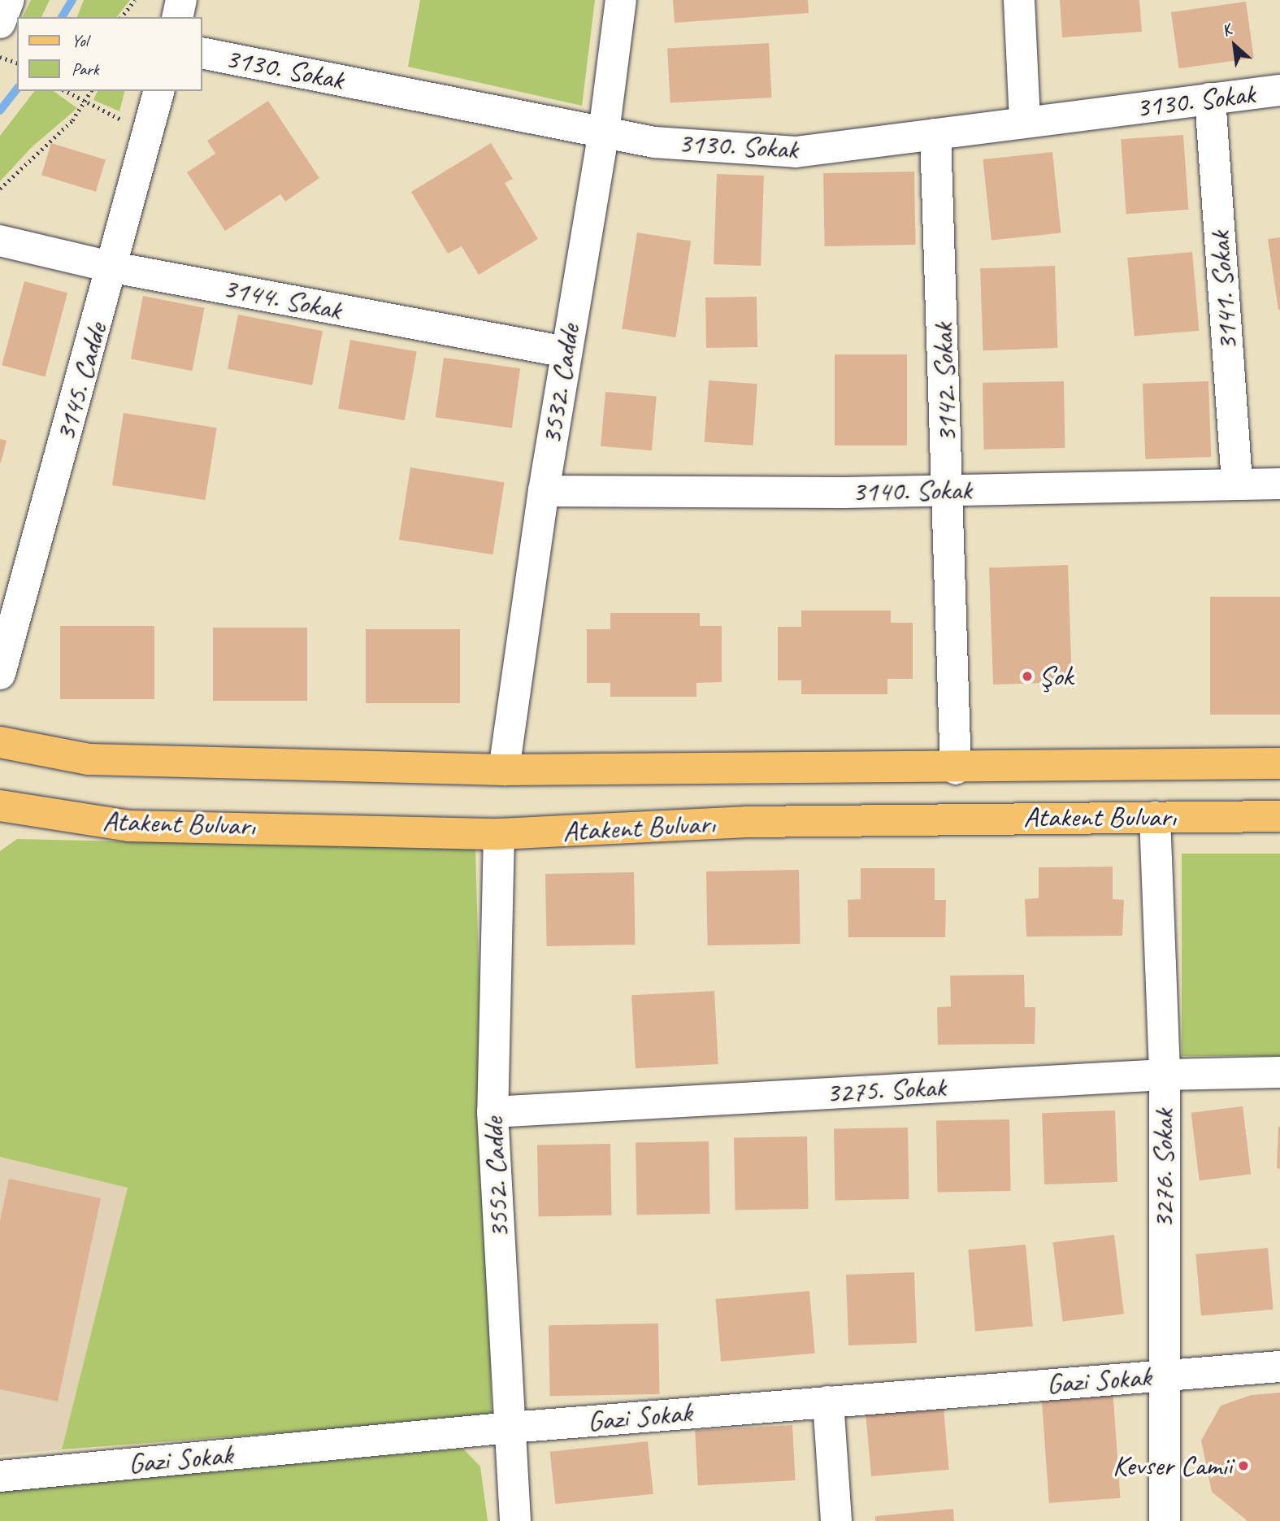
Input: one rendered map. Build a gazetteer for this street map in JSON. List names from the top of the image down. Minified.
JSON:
{"streets":{"main road":["Atakent Bulvarı"],"street":["3130. Sokak","3141. Sokak","3144. Sokak","3145. Cadde","3142. Sokak","3532. Cadde","3140. Sokak","3275. Sokak","3276. Sokak","3552. Cadde","Gazi Sokak"]},"crossings":[["3130. Sokak","3141. Sokak"],["3130. Sokak","3142. Sokak"],["3130. Sokak","3532. Cadde"],["3141. Sokak","3140. Sokak"],["3144. Sokak","3145. Cadde"],["3144. Sokak","3532. Cadde"],["3142. Sokak","3140. Sokak"],["3142. Sokak","Atakent Bulvarı"],["3532. Cadde","3140. Sokak"],["3532. Cadde","Atakent Bulvarı"],["Atakent Bulvarı","3276. Sokak"],["Atakent Bulvarı","3552. Cadde"],["3275. Sokak","3276. Sokak"],["3275. Sokak","3552. Cadde"],["3276. Sokak","Gazi Sokak"],["3552. Cadde","Gazi Sokak"]],"places":["Şok","Kevser Camii"],"legend":["Yol","Park"],"north":"top left"}
